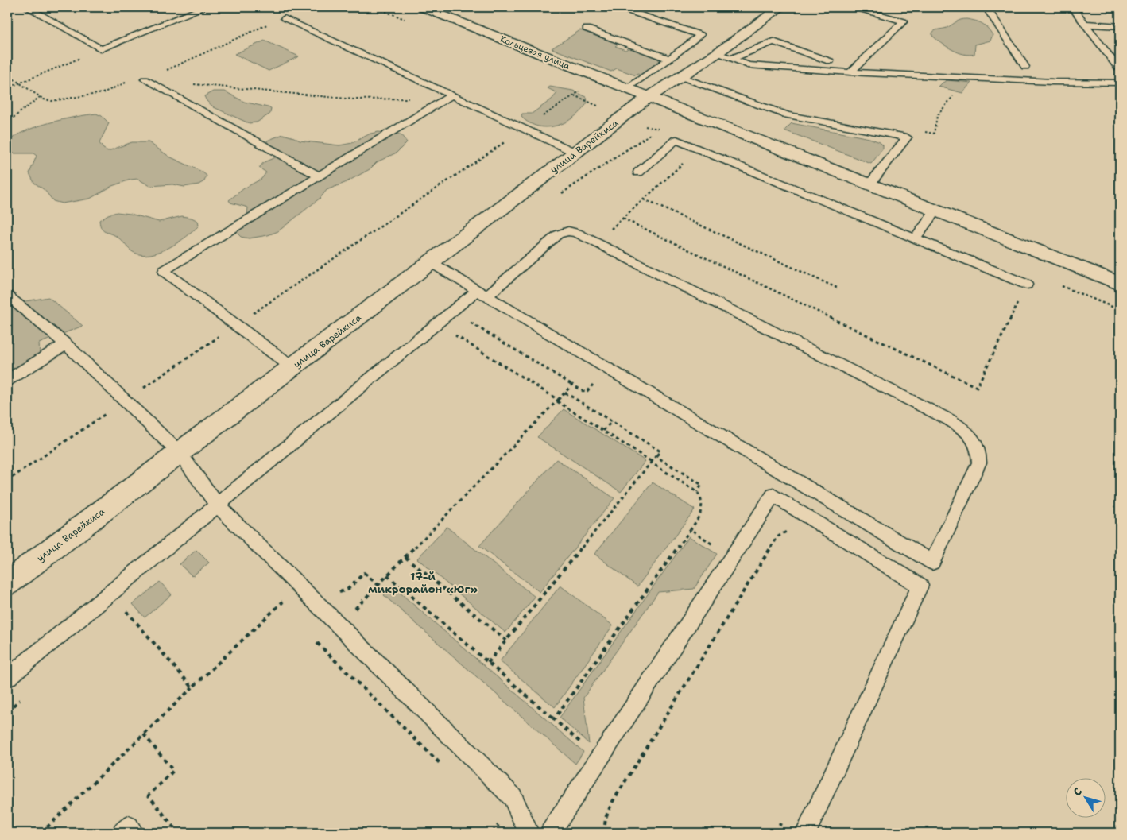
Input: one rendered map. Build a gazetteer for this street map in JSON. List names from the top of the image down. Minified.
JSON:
{"streets":{"street":["Кольцевая улица","улица Варейкиса"]},"crossings":[["Кольцевая улица","улица Варейкиса"]],"districts":["17-й микрорайон «Юг»"],"north":"top left"}
